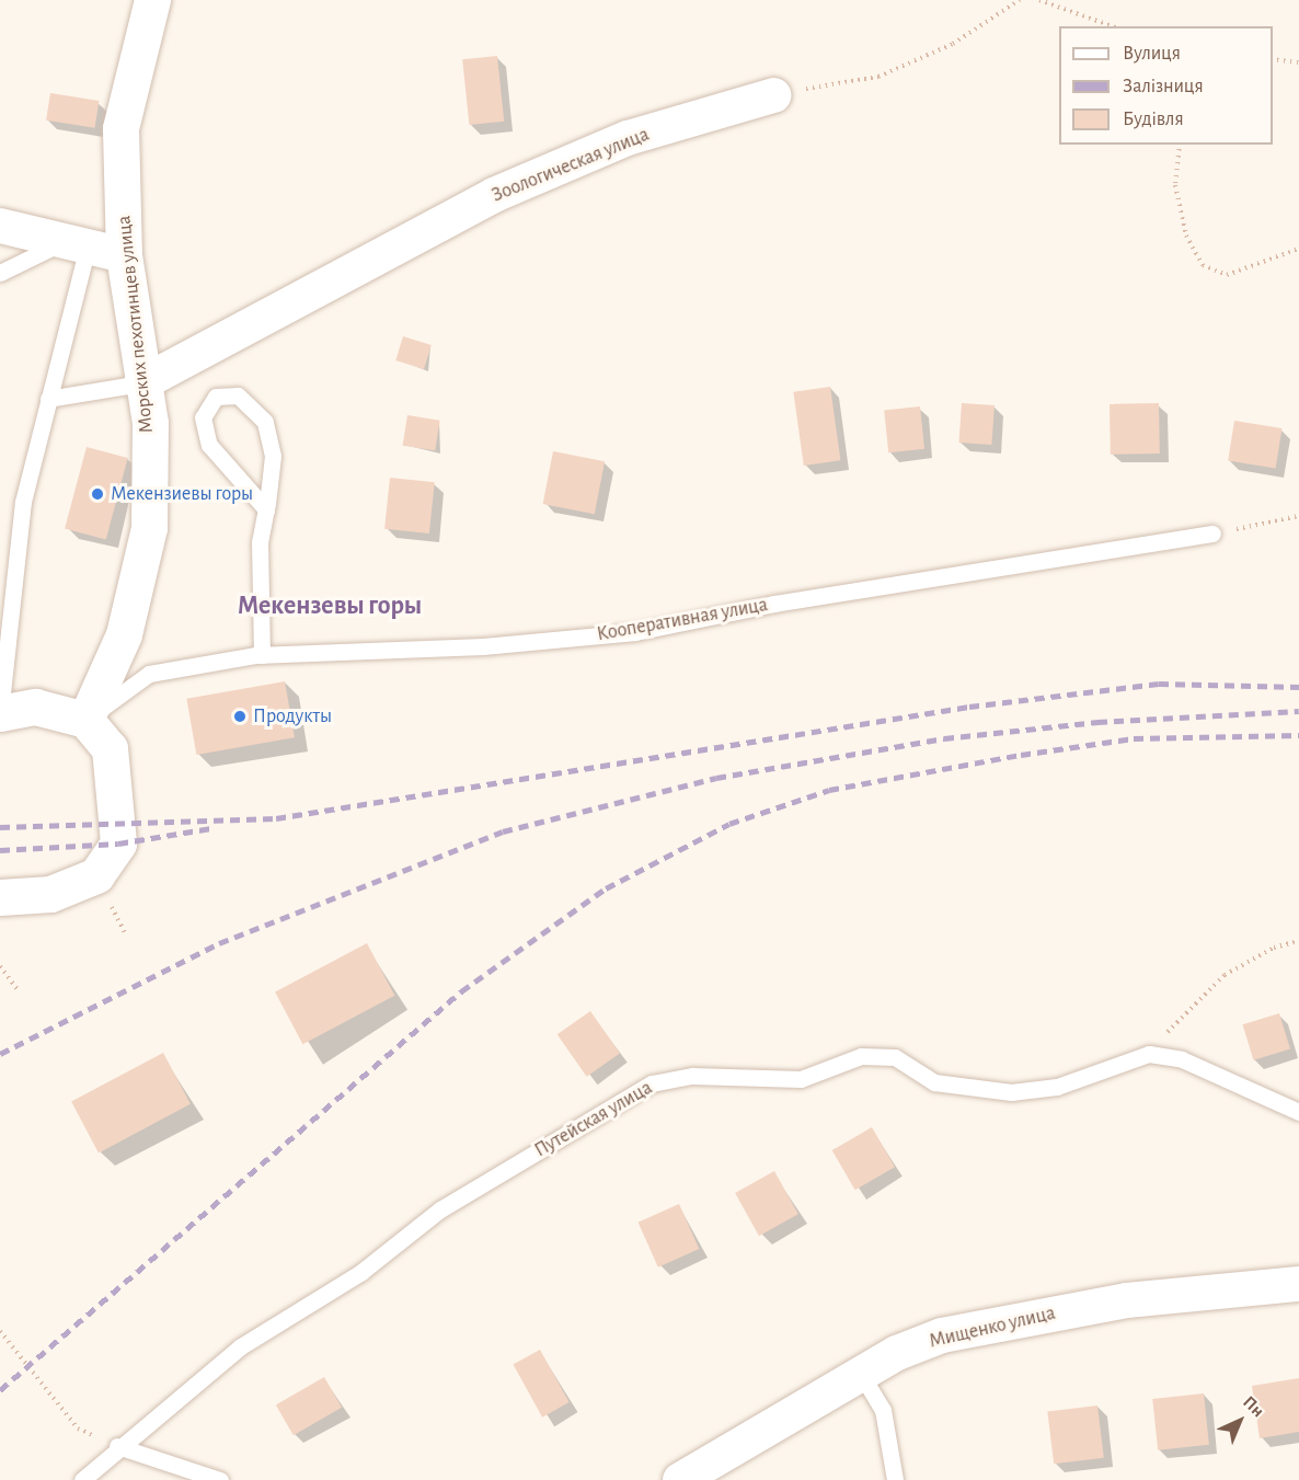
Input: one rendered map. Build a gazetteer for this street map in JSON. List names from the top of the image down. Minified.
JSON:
{"streets":{"main road":["Морских пехотинцев улица"],"street":["Зоологическая улица","Мищенко улица"],"lane":["Кооперативная улица","Путейская улица"]},"crossings":[["Зоологическая улица","Морских пехотинцев улица"],["Морских пехотинцев улица","Кооперативная улица"]],"districts":["Мекензевы горы"],"places":["Мекензиевы горы","Продукты"],"legend":["Вулиця","Залізниця","Будівля"],"north":"top right"}
